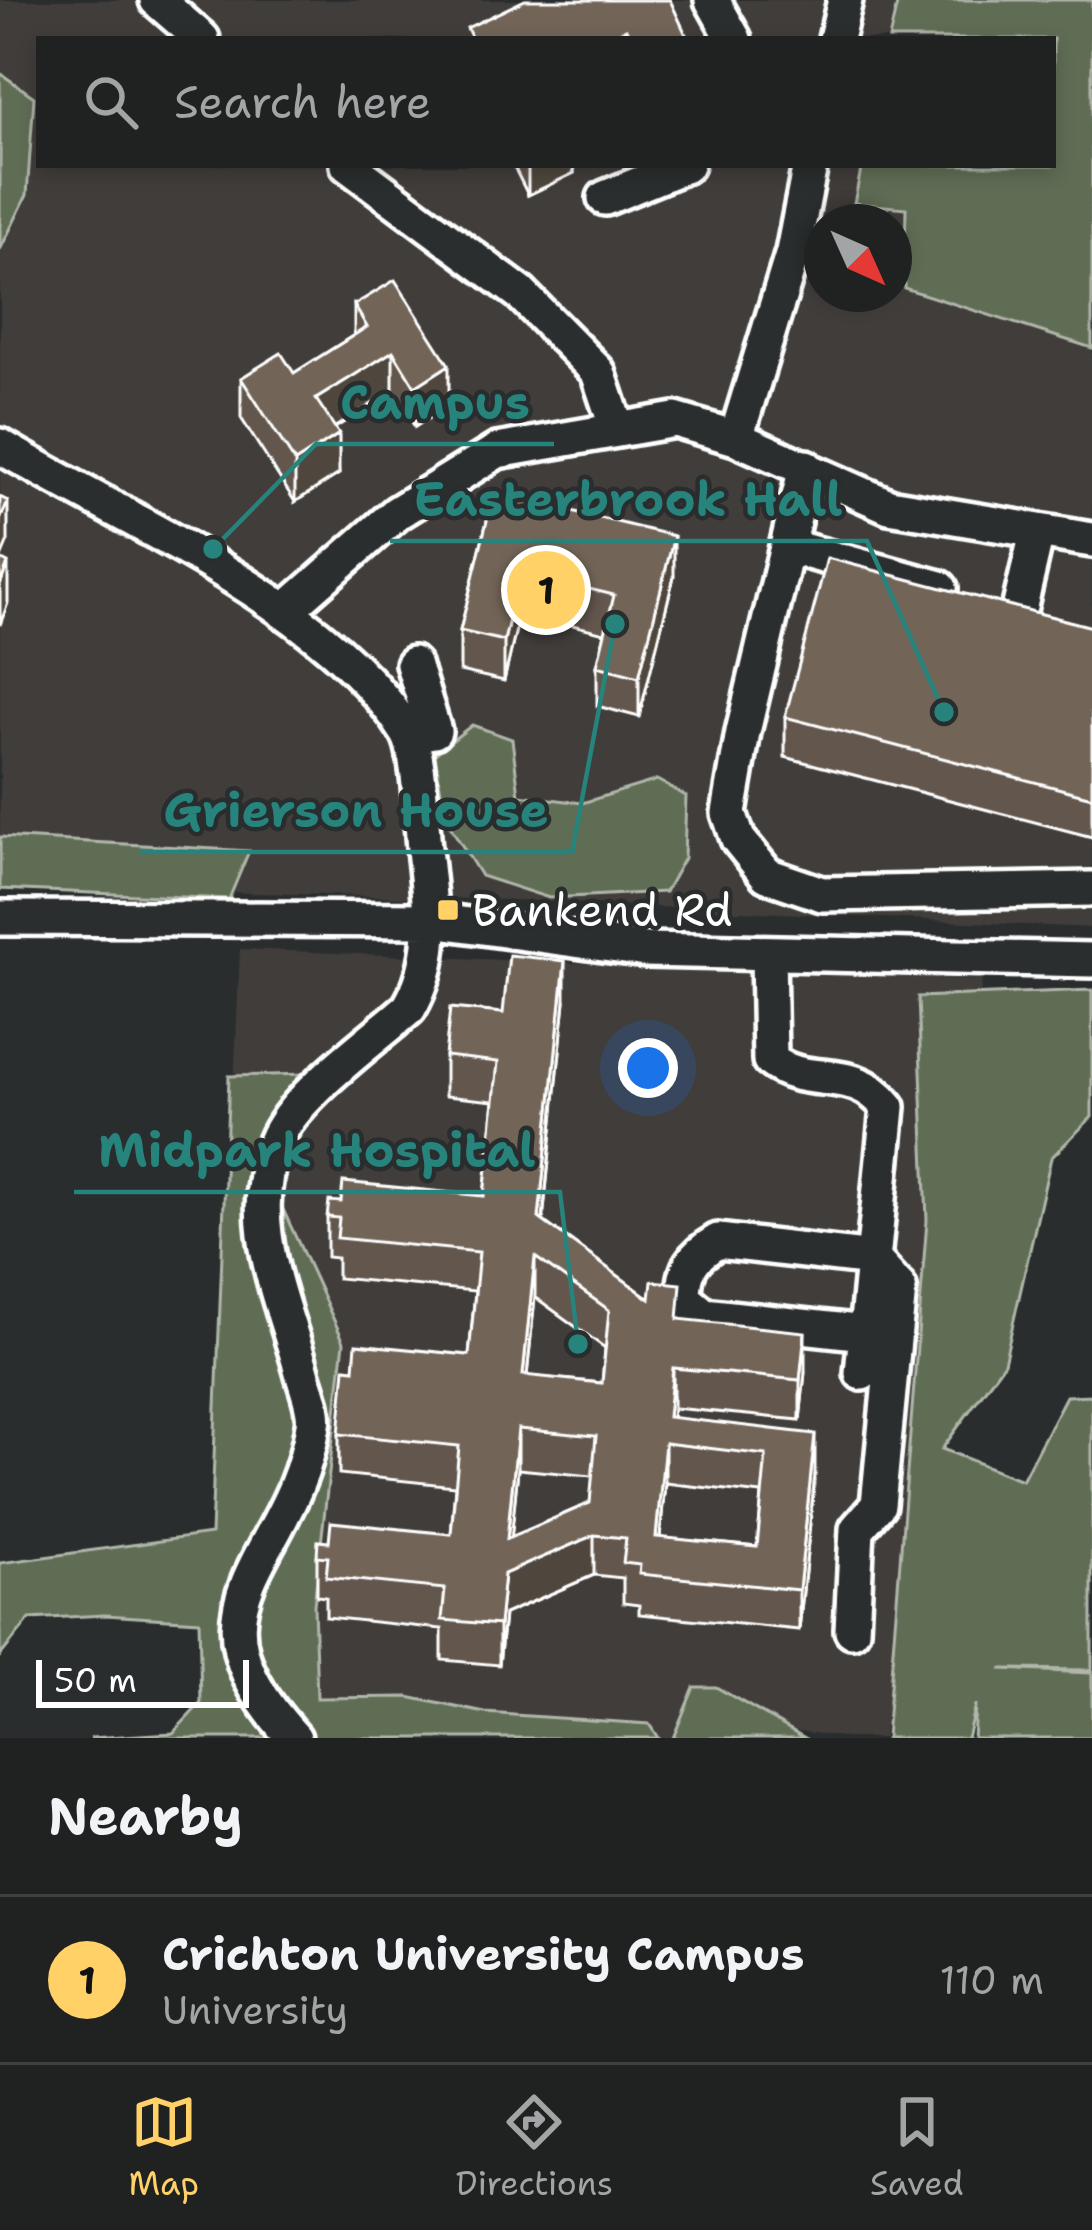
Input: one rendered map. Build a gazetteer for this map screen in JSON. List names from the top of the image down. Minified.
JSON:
{"places":{"other":["Campus","Grierson House","Easterbrook Hall","Midpark Hospital"],"transit":["Bankend Rd"]},"scale_bar":"50 m","north":"bottom right","page":{"search":"Search here","pins":"1","scale":"50 m","heading":"Nearby","list":[{"mark":"1","name":"Crichton University Campus","note":"University","value":"110 m"}],"nav":["Map","Directions","Saved"]}}
